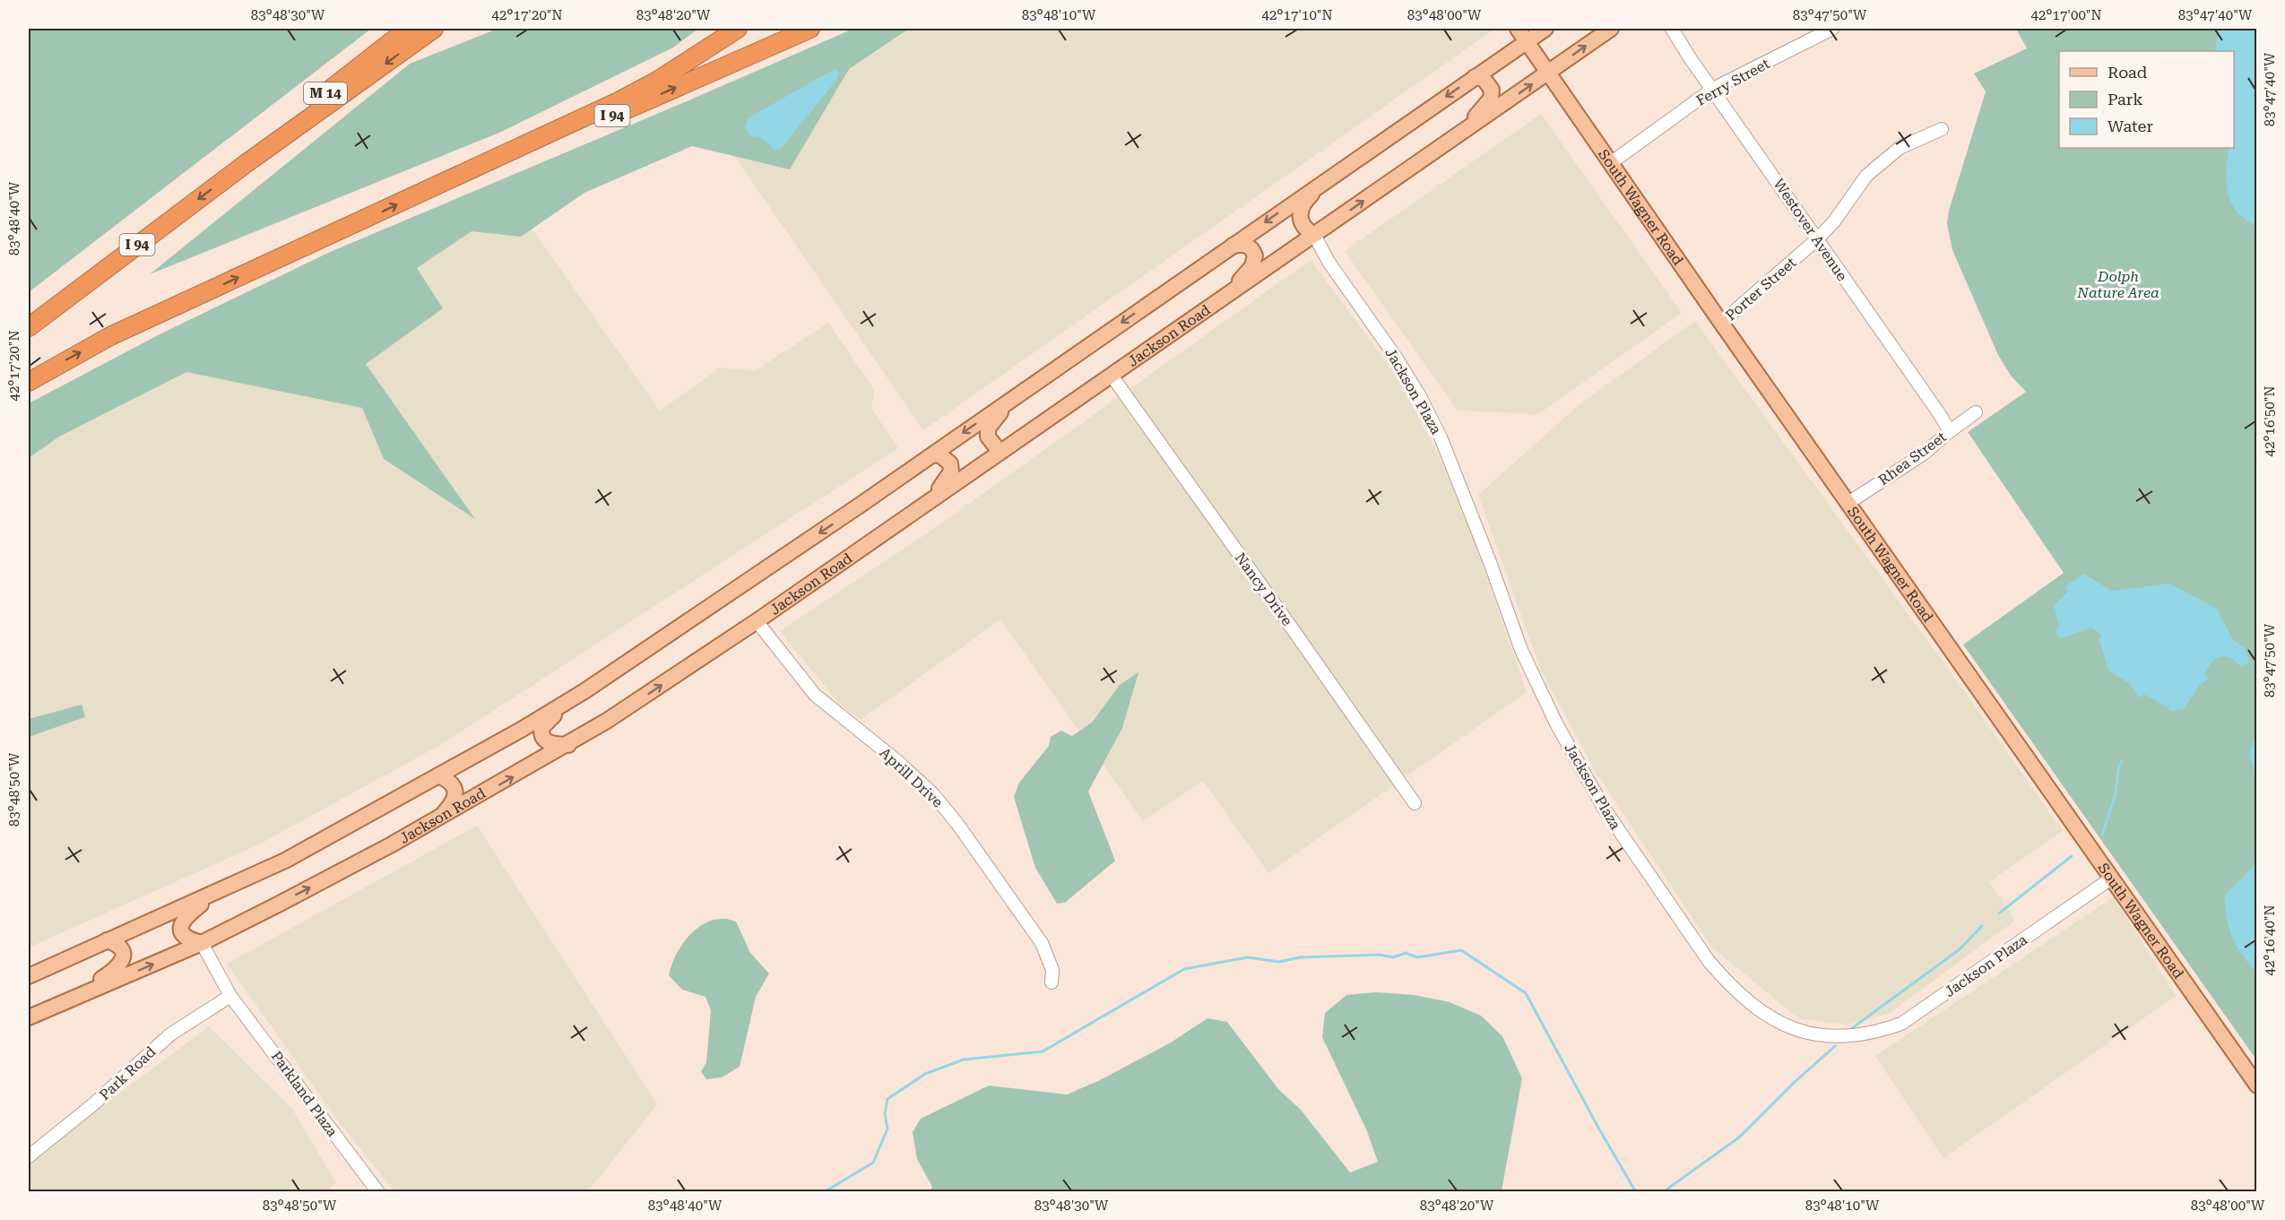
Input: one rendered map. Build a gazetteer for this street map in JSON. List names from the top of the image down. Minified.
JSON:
{"streets":{"highway":["M 14","I 94"],"main road":["South Wagner Road","Jackson Road"],"street":["Ferry Street","Westover Avenue","Porter Street","Jackson Plaza","Rhea Street","Nancy Drive","Aprill Drive","Park Road","Parkland Plaza"]},"crossings":[["Ferry Street","South Wagner Road"],["Ferry Street","Westover Avenue"],["M 14","I 94"],["South Wagner Road","Porter Street"],["South Wagner Road","Jackson Road"],["South Wagner Road","Jackson Plaza"],["South Wagner Road","Rhea Street"],["Westover Avenue","Porter Street"],["Westover Avenue","Rhea Street"],["Jackson Road","Jackson Plaza"],["Jackson Road","Nancy Drive"],["Jackson Road","Aprill Drive"],["Jackson Road","Parkland Plaza"],["Park Road","Parkland Plaza"]],"parks":["Dolph Nature Area"],"legend":["Road","Park","Water"],"coordinates":["83°48'30\"W","42°17'20\"N","83°48'20\"W","83°48'10\"W","42°17'10\"N","83°48'00\"W","83°47'50\"W","42°17'00\"N","83°47'40\"W","83°48'40\"W","42°16'50\"N","83°48'50\"W","42°16'40\"N"]}
